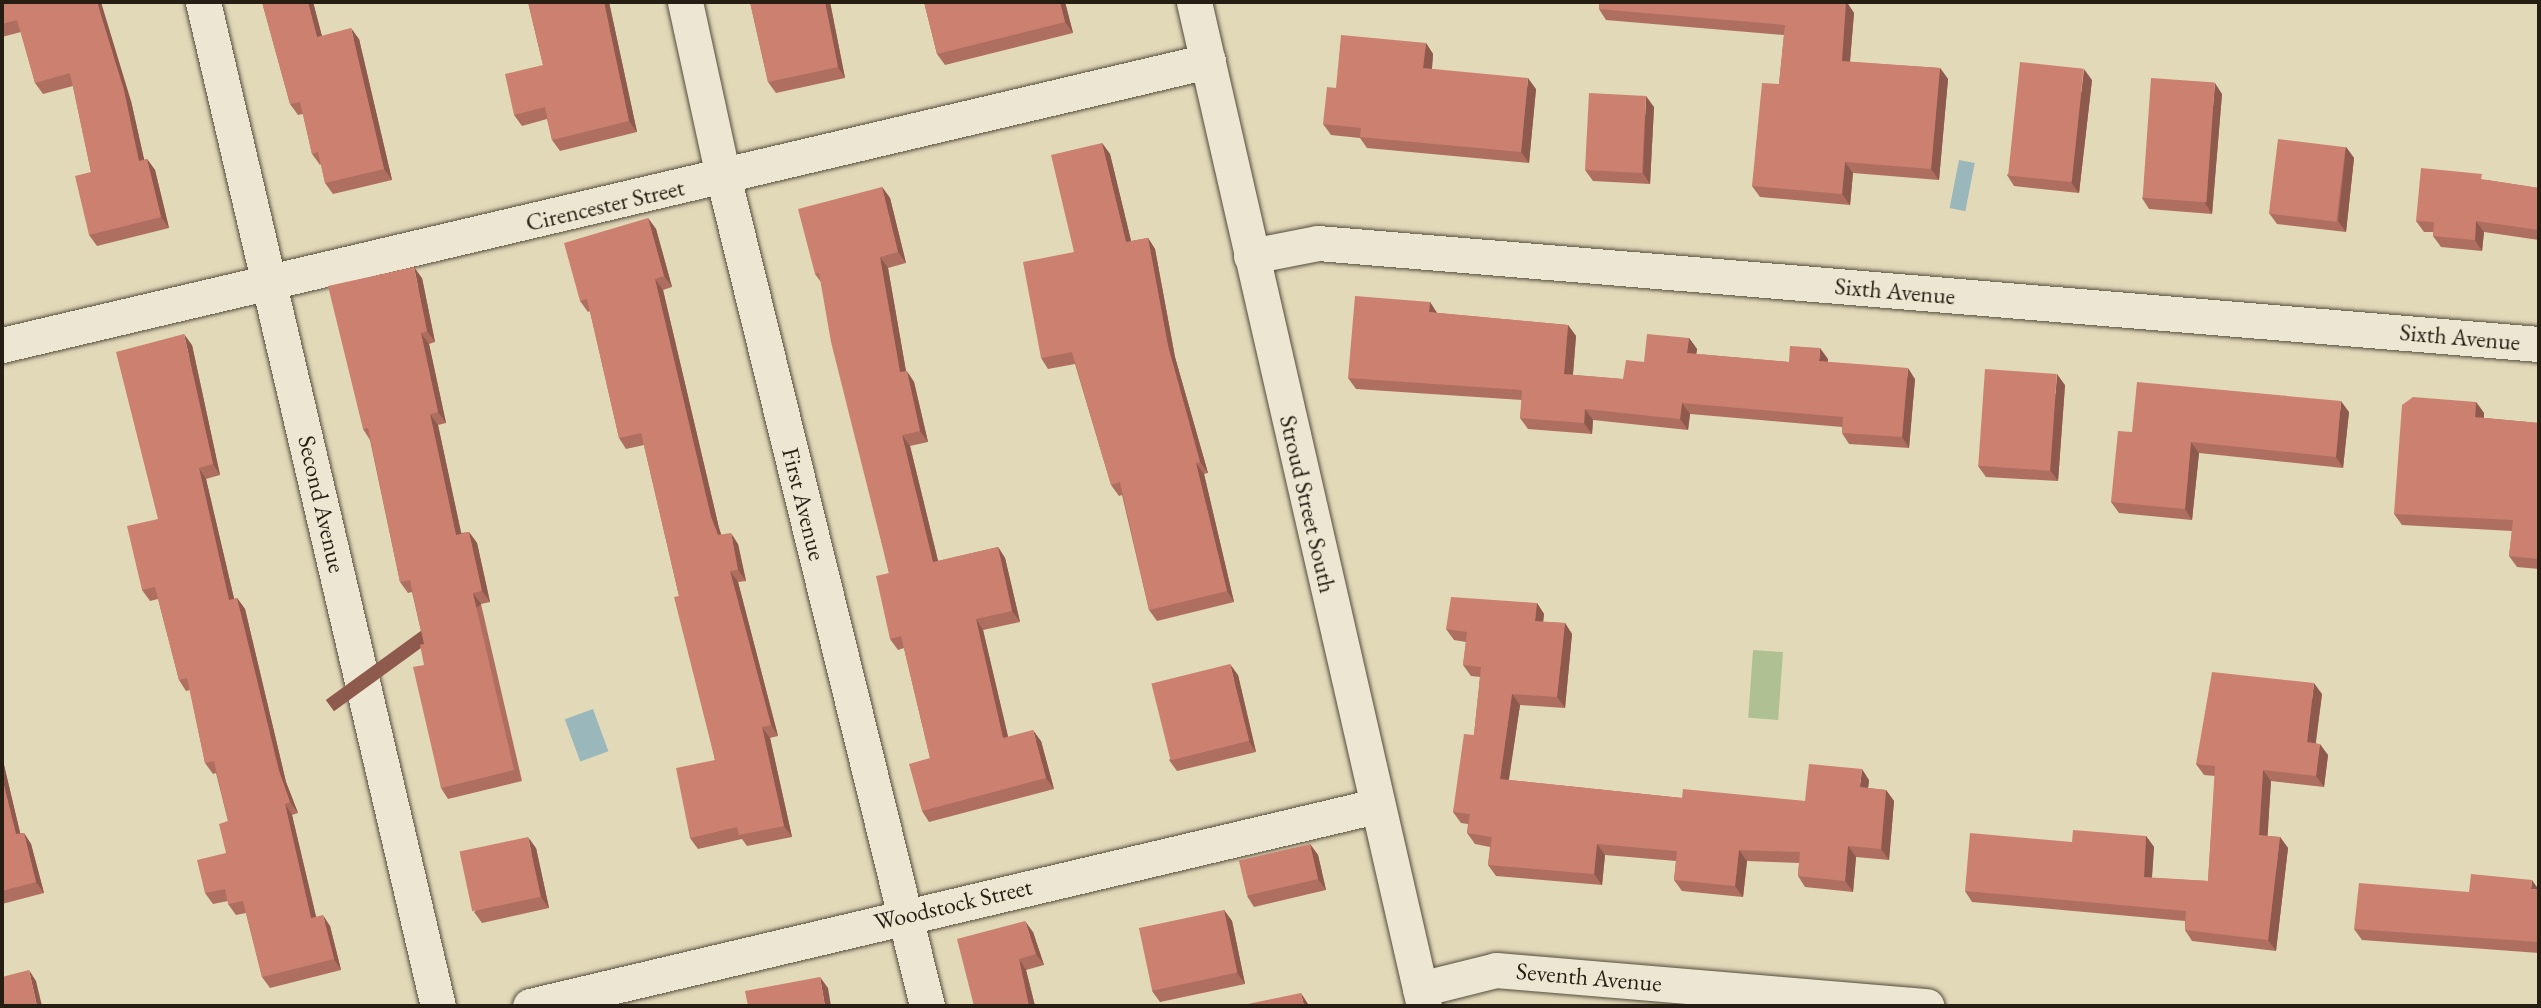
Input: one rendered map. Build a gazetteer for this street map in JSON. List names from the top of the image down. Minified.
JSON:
{"streets":{"street":["Cirencester Street","Sixth Avenue","Second Avenue","First Avenue","Stroud Street South","Woodstock Street","Seventh Avenue"]},"crossings":[["Cirencester Street","Second Avenue"],["Cirencester Street","First Avenue"],["Cirencester Street","Stroud Street South"],["Sixth Avenue","Stroud Street South"],["First Avenue","Woodstock Street"],["Stroud Street South","Woodstock Street"],["Stroud Street South","Seventh Avenue"]]}
